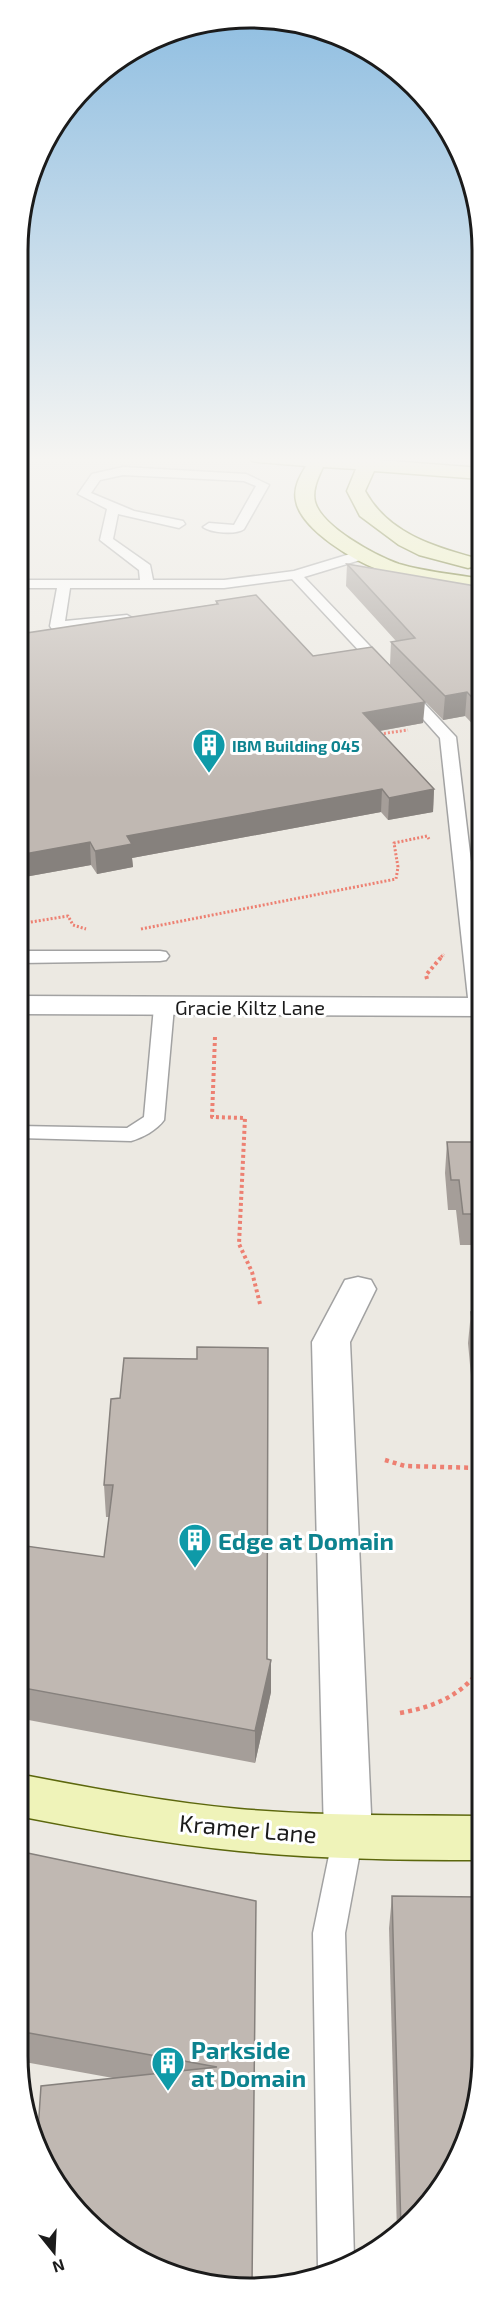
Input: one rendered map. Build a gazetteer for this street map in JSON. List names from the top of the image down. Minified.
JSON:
{"streets":{"street":["Gracie Kiltz Lane","Kramer Lane"]},"places":{"building":["IBM Building 045","Edge at Domain","Parkside at Domain"]},"north":"bottom"}
